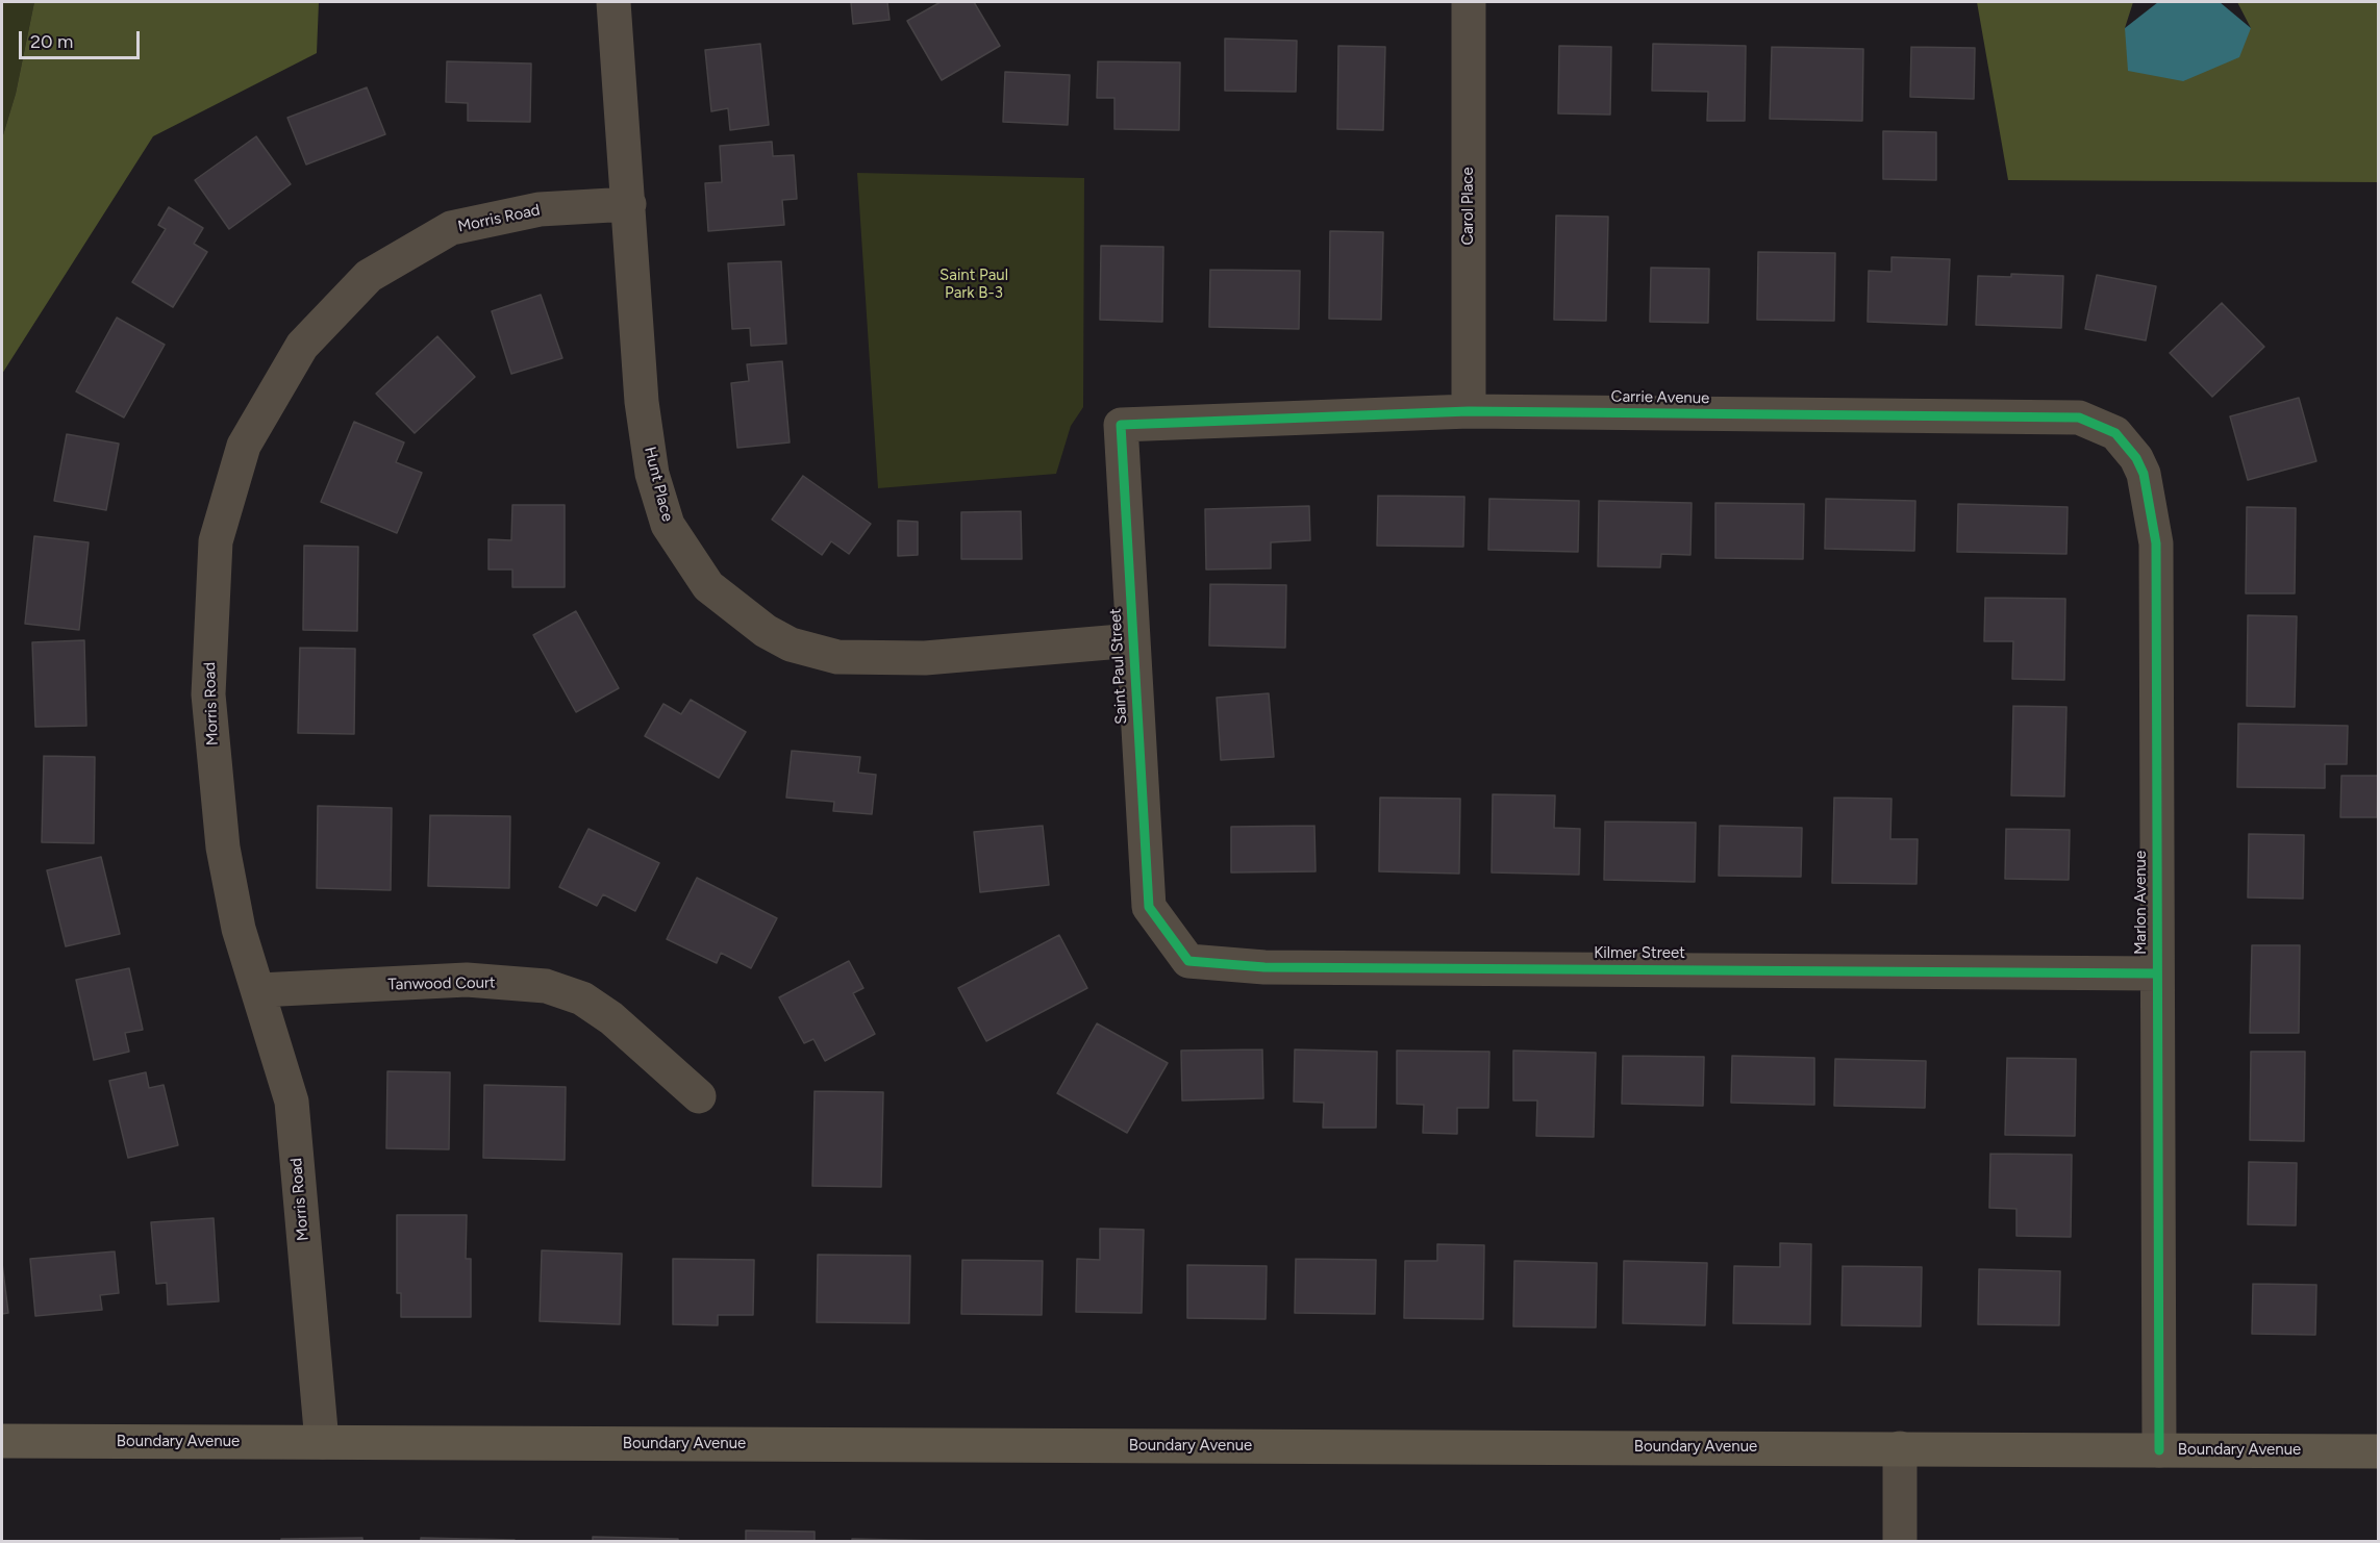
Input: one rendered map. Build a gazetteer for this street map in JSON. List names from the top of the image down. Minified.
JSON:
{"streets":{"main road":["Boundary Avenue"],"street":["Carol Place","Morris Road","Carrie Avenue","Hunt Place","Saint Paul Street","Marlon Avenue","Kilmer Street","Tanwood Court"]},"crossings":[["Carol Place","Carrie Avenue"],["Morris Road","Hunt Place"],["Morris Road","Tanwood Court"],["Morris Road","Boundary Avenue"],["Carrie Avenue","Saint Paul Street"],["Carrie Avenue","Marlon Avenue"],["Hunt Place","Saint Paul Street"],["Saint Paul Street","Kilmer Street"],["Marlon Avenue","Kilmer Street"],["Marlon Avenue","Boundary Avenue"]],"parks":["Saint Paul Park B-3"],"scale_bar":"20 m"}
